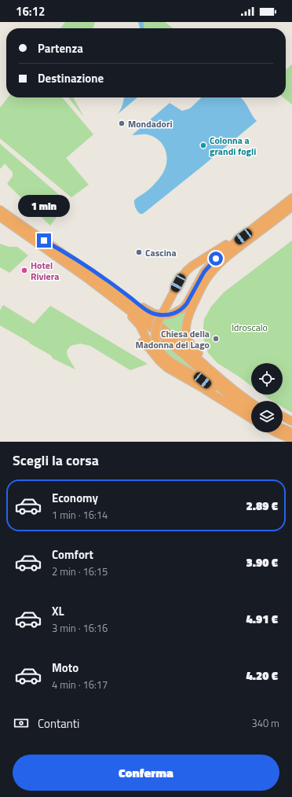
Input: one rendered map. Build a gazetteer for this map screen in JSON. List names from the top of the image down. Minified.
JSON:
{"parks":["Idroscalo"],"places":["Mondadori","Colonna a grandi fogli","Cascina","Hotel Riviera","Chiesa della Madonna del Lago"],"page":{"status":"16:12","banner":["Partenza","Destinazione"],"bubble":"1 min","heading":"Scegli la corsa","list":[{"name":"Economy","note":"1 min · 16:14","value":"2.89 €"},{"name":"Comfort","note":"2 min · 16:15","value":"3.90 €"},{"name":"XL","note":"3 min · 16:16","value":"4.91 €"},{"name":"Moto","note":"4 min · 16:17","value":"4.20 €"}],"pay":["Contanti","340 m"],"buttons":"Conferma"}}
